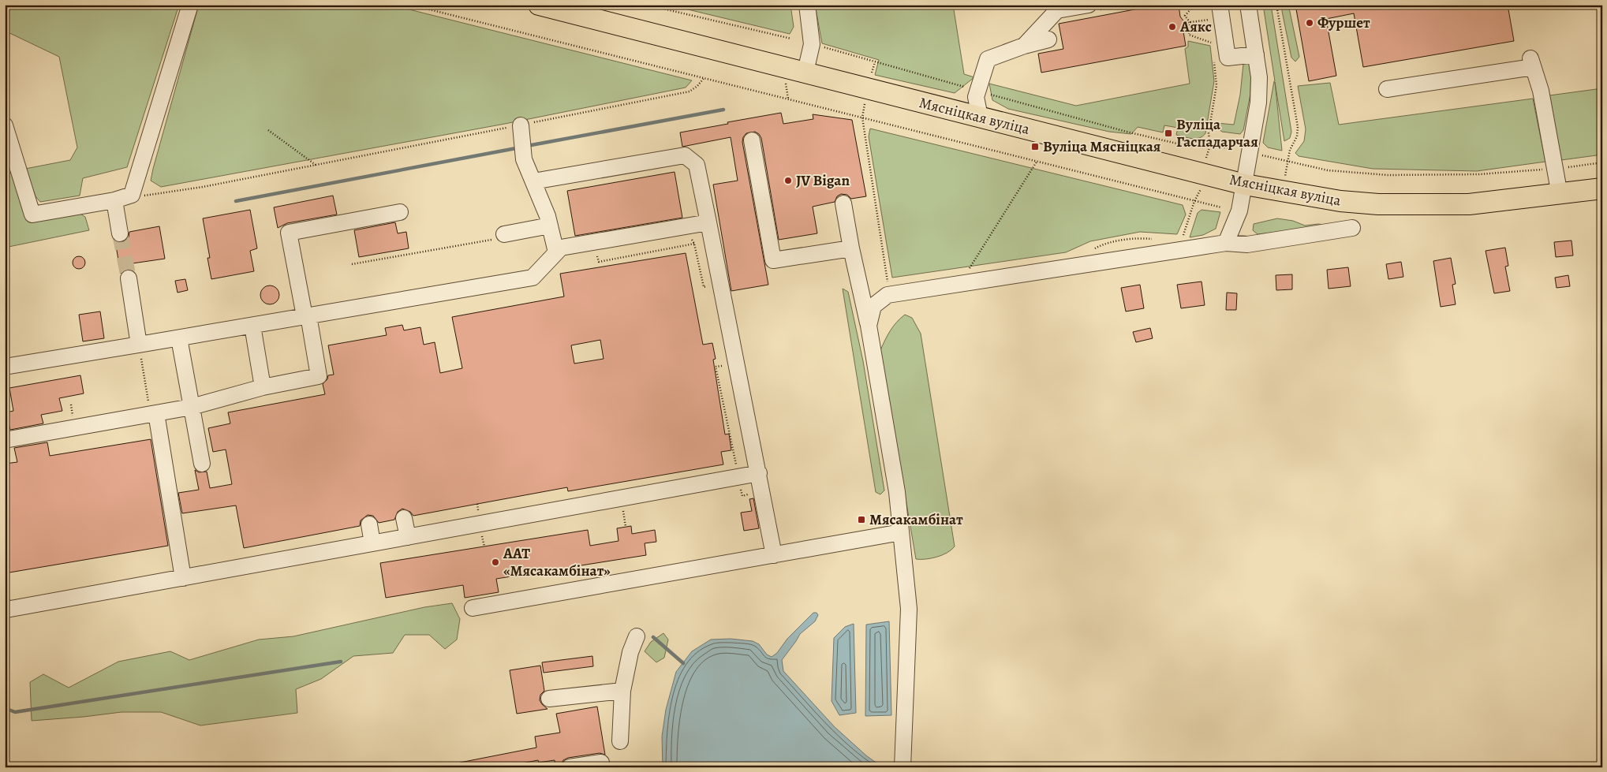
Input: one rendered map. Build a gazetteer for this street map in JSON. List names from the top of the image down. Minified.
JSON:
{"streets":{"main road":["Мясніцкая вуліца"]},"places":{"other":["Фуршет","Аякс","JV Bigan","ААТ «Мясакамбінат»"],"transit":["Вуліца Гаспадарчая","Вуліца Мясніцкая","Мясакамбінат"]}}
